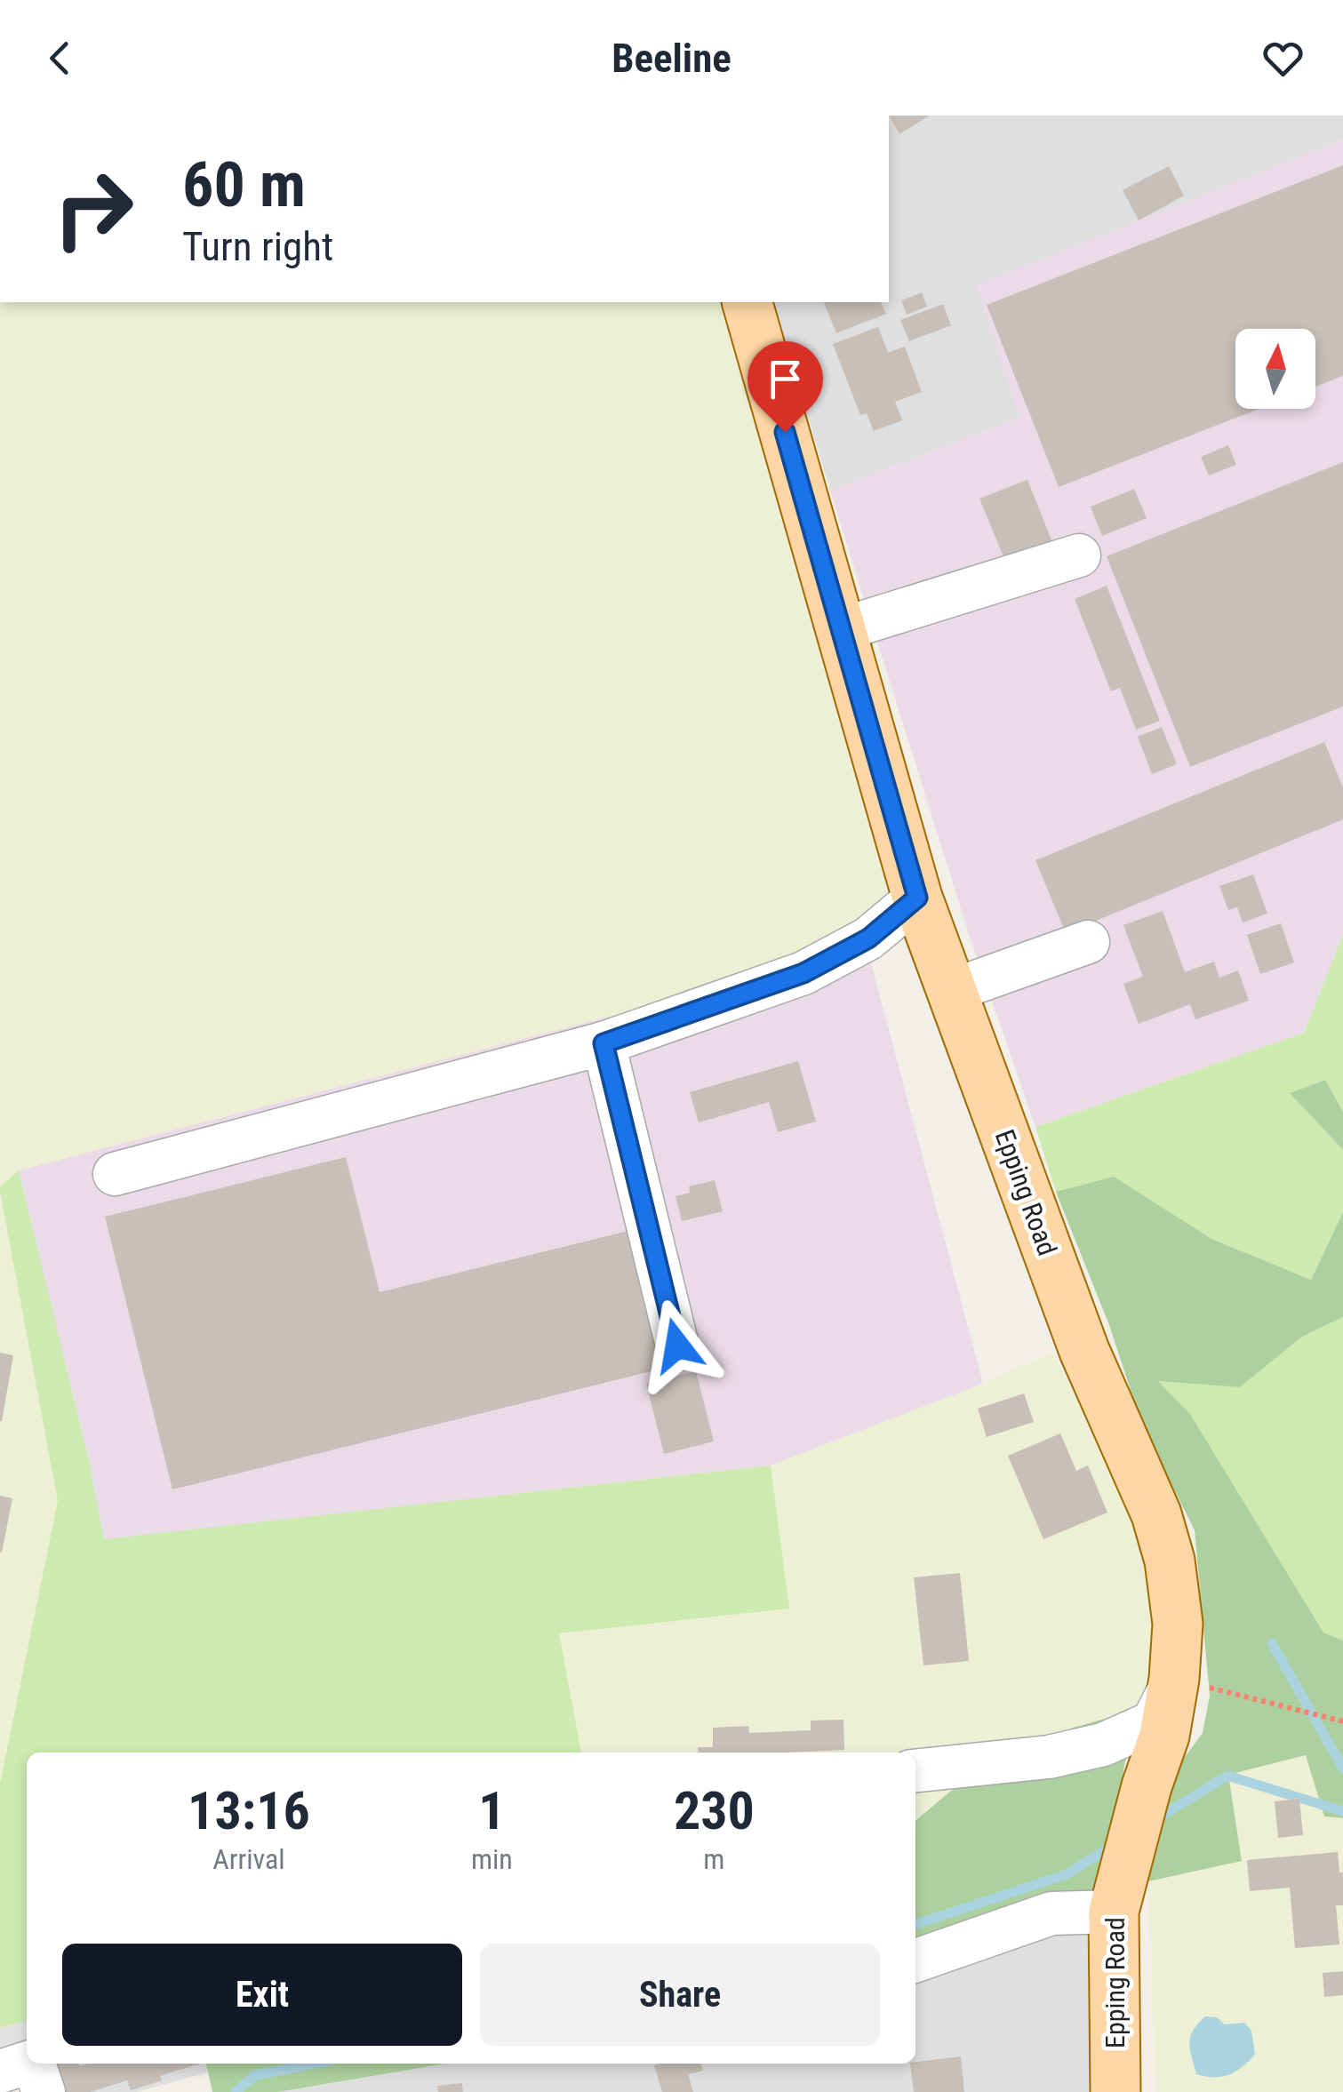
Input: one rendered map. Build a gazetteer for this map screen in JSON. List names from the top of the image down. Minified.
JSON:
{"streets":{"main road":["Epping Road"]},"north":"top","page":{"header":"Beeline","turn":["60 m","Turn right"],"eta":["13:16","Arrival","1","min","230","m"],"buttons":["Exit","Share"]}}
